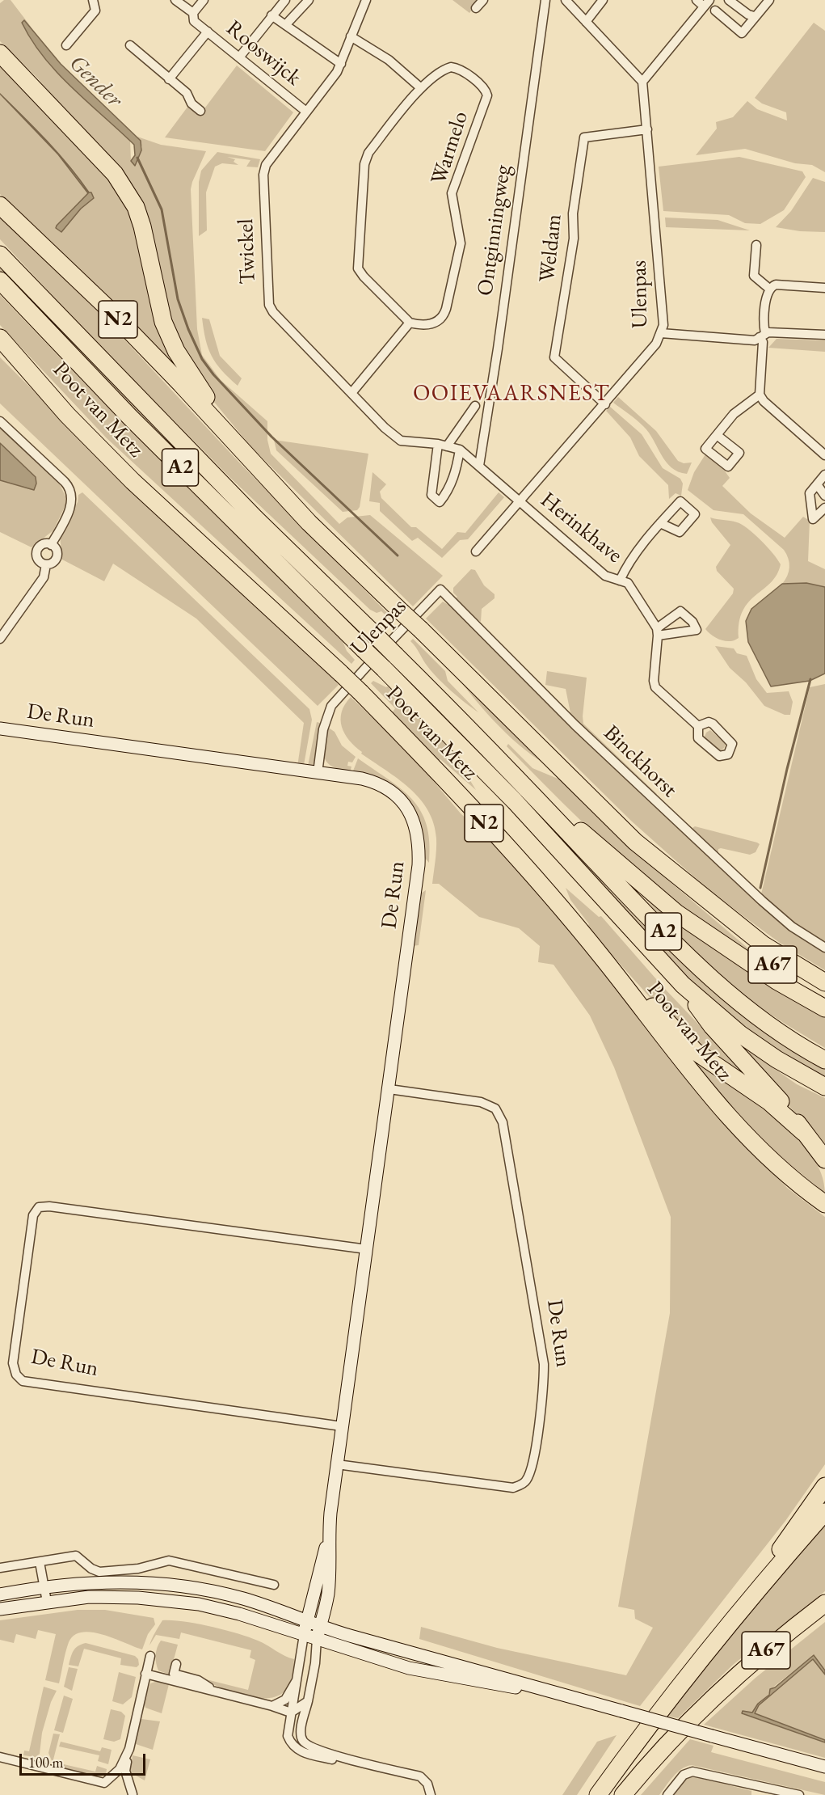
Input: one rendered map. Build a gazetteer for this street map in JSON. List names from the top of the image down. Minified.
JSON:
{"streets":{"highway":["N2","Poot van Metz","A2","A67"],"main road":["De Run"],"street":["Rooswijck","Warmelo","Ontginningweg","Weldam","Twickel","Ulenpas","Herinkhave","Binckhorst"]},"crossings":[["Rooswijck","Twickel"],["Ontginningweg","Twickel"],["Weldam","Ulenpas"],["Twickel","Ulenpas"],["Twickel","Herinkhave"],["Ulenpas","Herinkhave"],["Ulenpas","De Run"],["Ulenpas","Binckhorst"],["N2","Poot van Metz"],["N2","A2"],["N2","A67"],["Poot van Metz","A2"],["Poot van Metz","A67"]],"districts":["OOIEVAARSNEST"],"water":["Gender"],"scale_bar":"100 m"}
